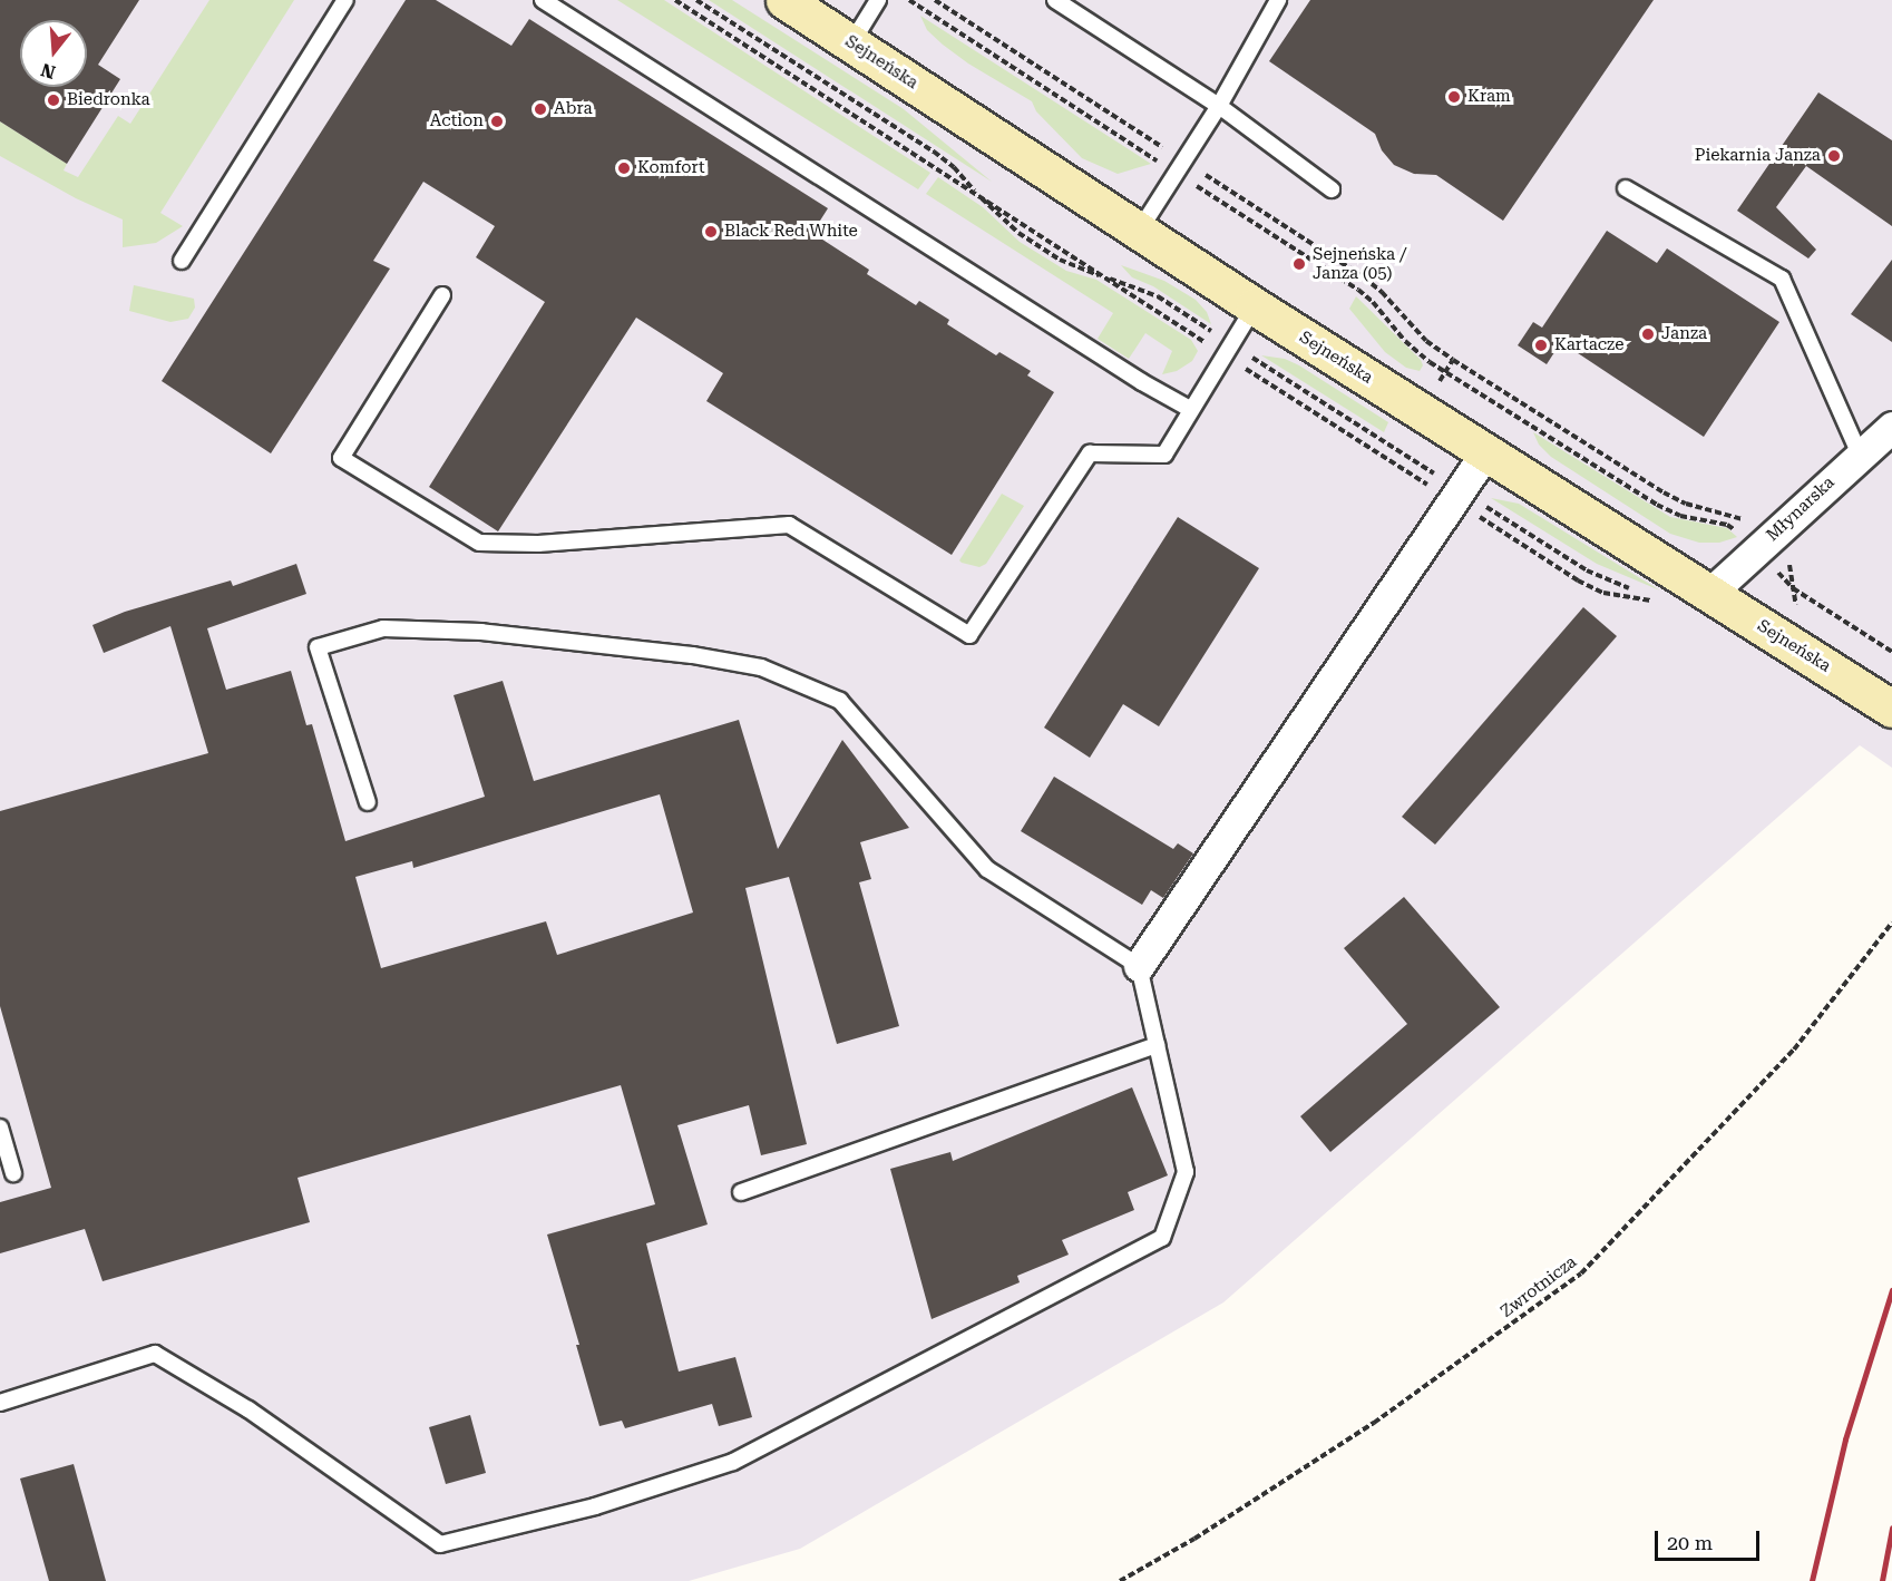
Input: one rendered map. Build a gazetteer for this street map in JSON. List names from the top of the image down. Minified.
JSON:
{"streets":{"street":["Sejneńska","Młynarska"],"path":["Zwrotnicza"]},"crossings":[["Sejneńska","Młynarska"]],"places":["Kram","Biedronka","Abra","Action","Piekarnia Janza","Komfort","Black Red White","Sejneńska / Janza (05)","Janza","Kartacze"],"scale_bar":"20 m","north":"bottom"}
